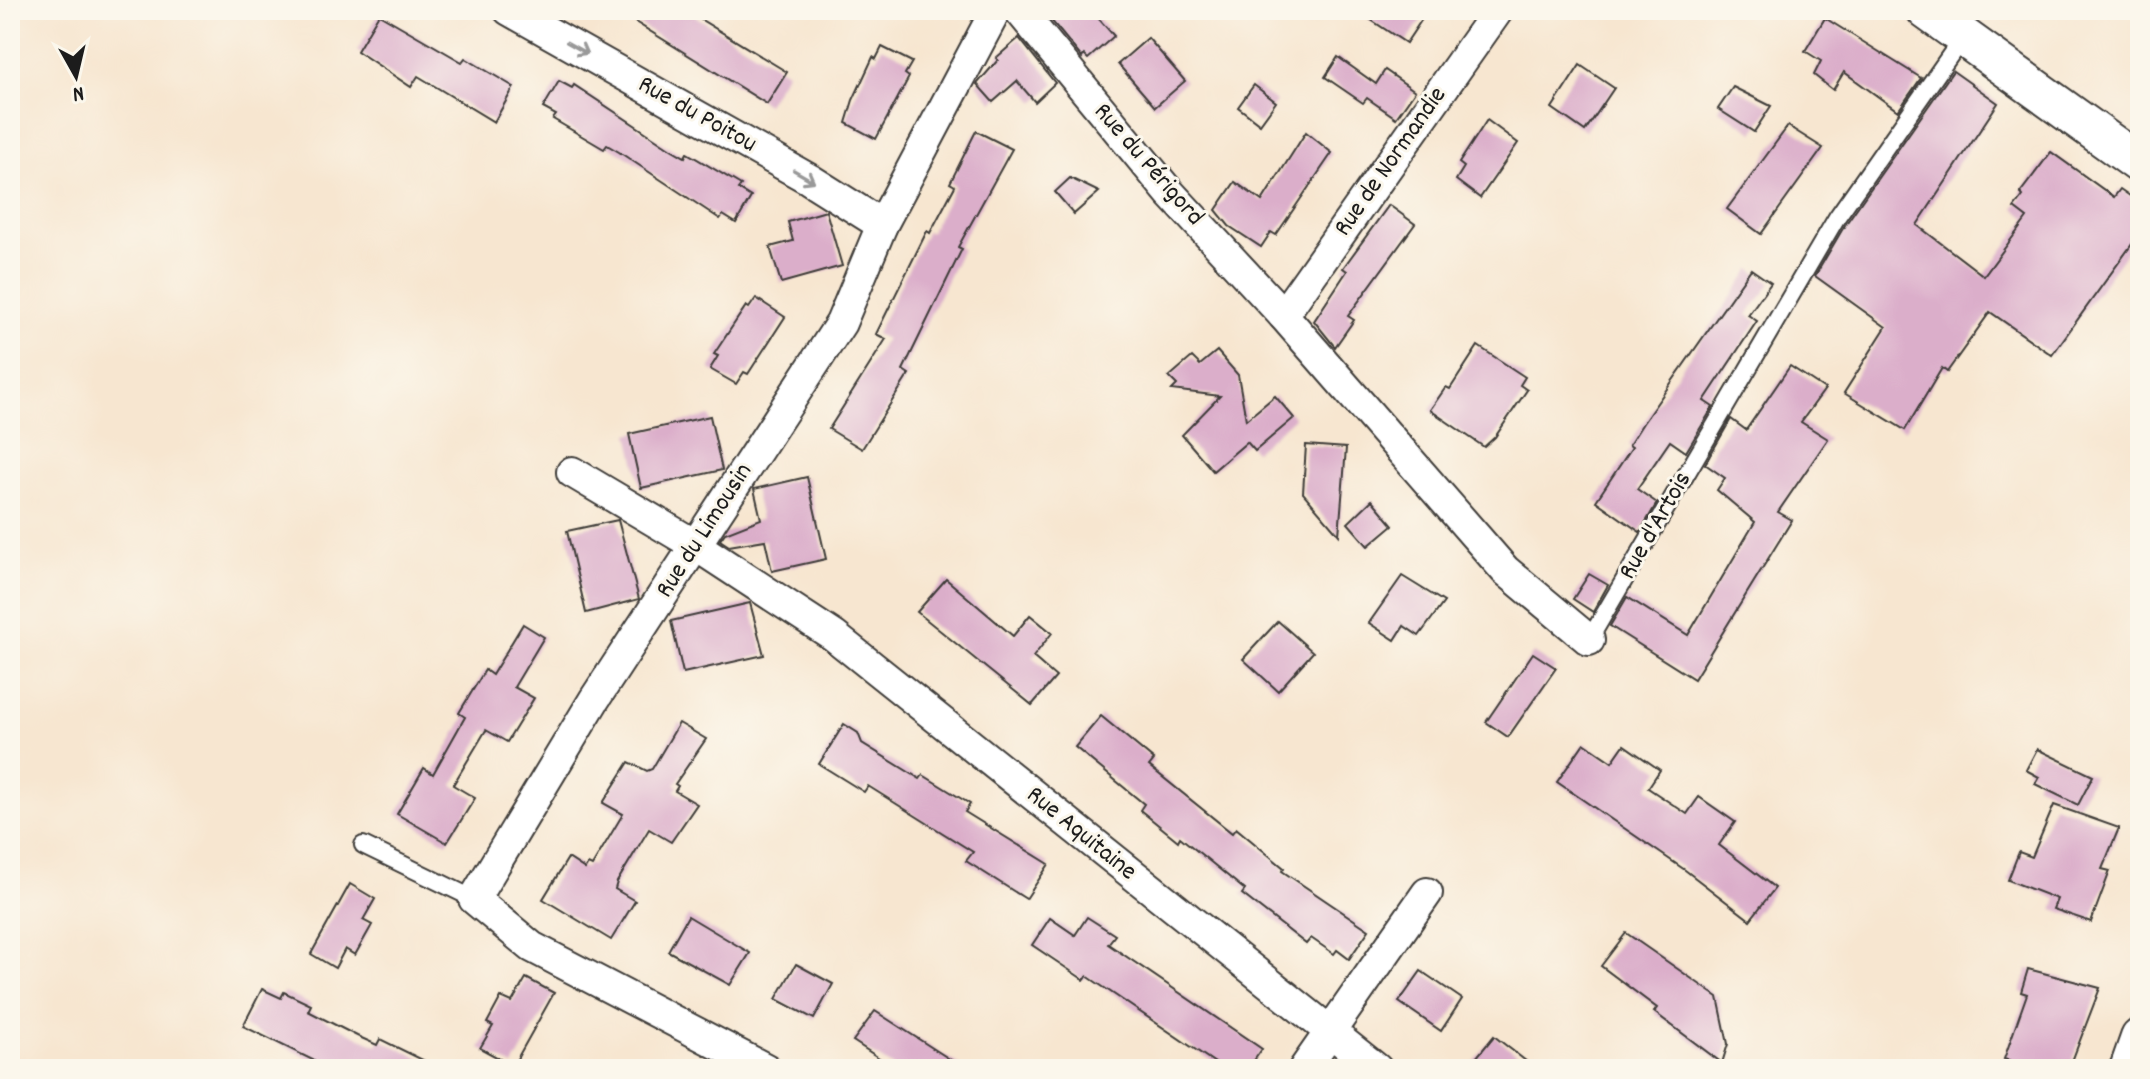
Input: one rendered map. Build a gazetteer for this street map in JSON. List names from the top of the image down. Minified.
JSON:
{"streets":{"street":["Rue du Poitou","Rue de Normandie","Rue du Périgord","Rue d'Artois","Rue du Limousin","Rue Aquitaine"]},"crossings":[["Rue du Poitou","Rue du Limousin"],["Rue de Normandie","Rue du Périgord"],["Rue de Normandie","Rue d'Artois"],["Rue du Périgord","Rue d'Artois"],["Rue du Limousin","Rue Aquitaine"]],"one_way":["Rue du Poitou"],"north":"bottom"}
